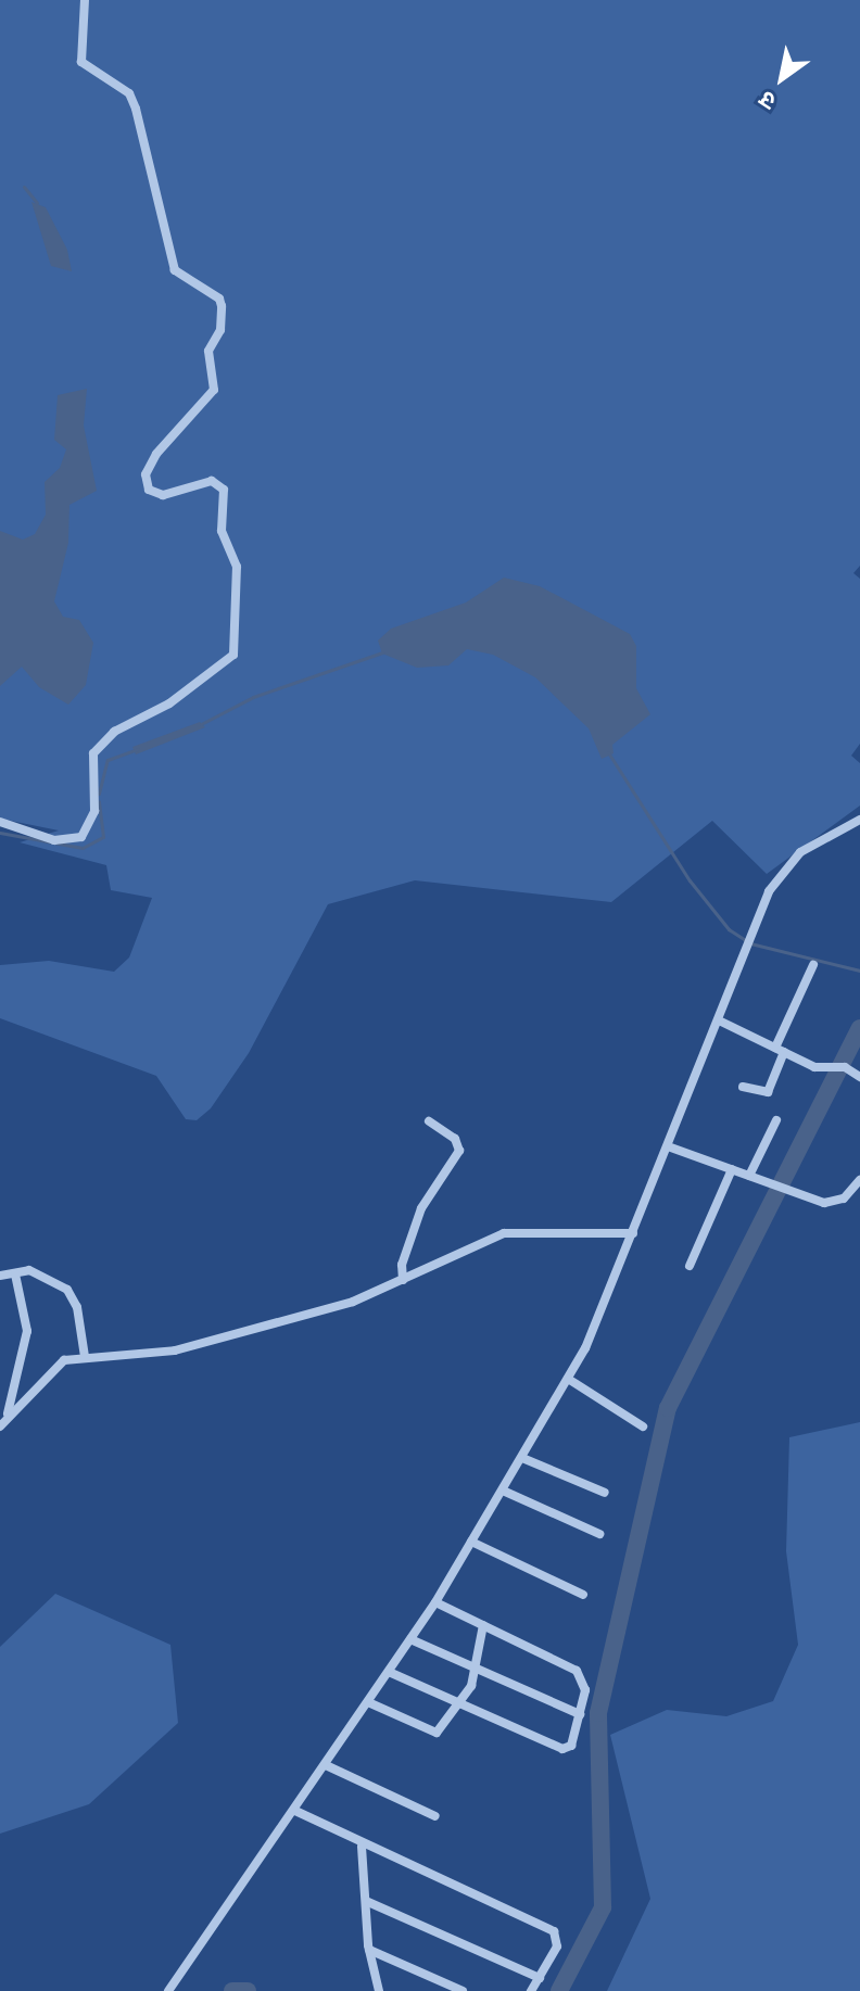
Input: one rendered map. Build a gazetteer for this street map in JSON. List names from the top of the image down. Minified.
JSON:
{"north":"bottom left"}
